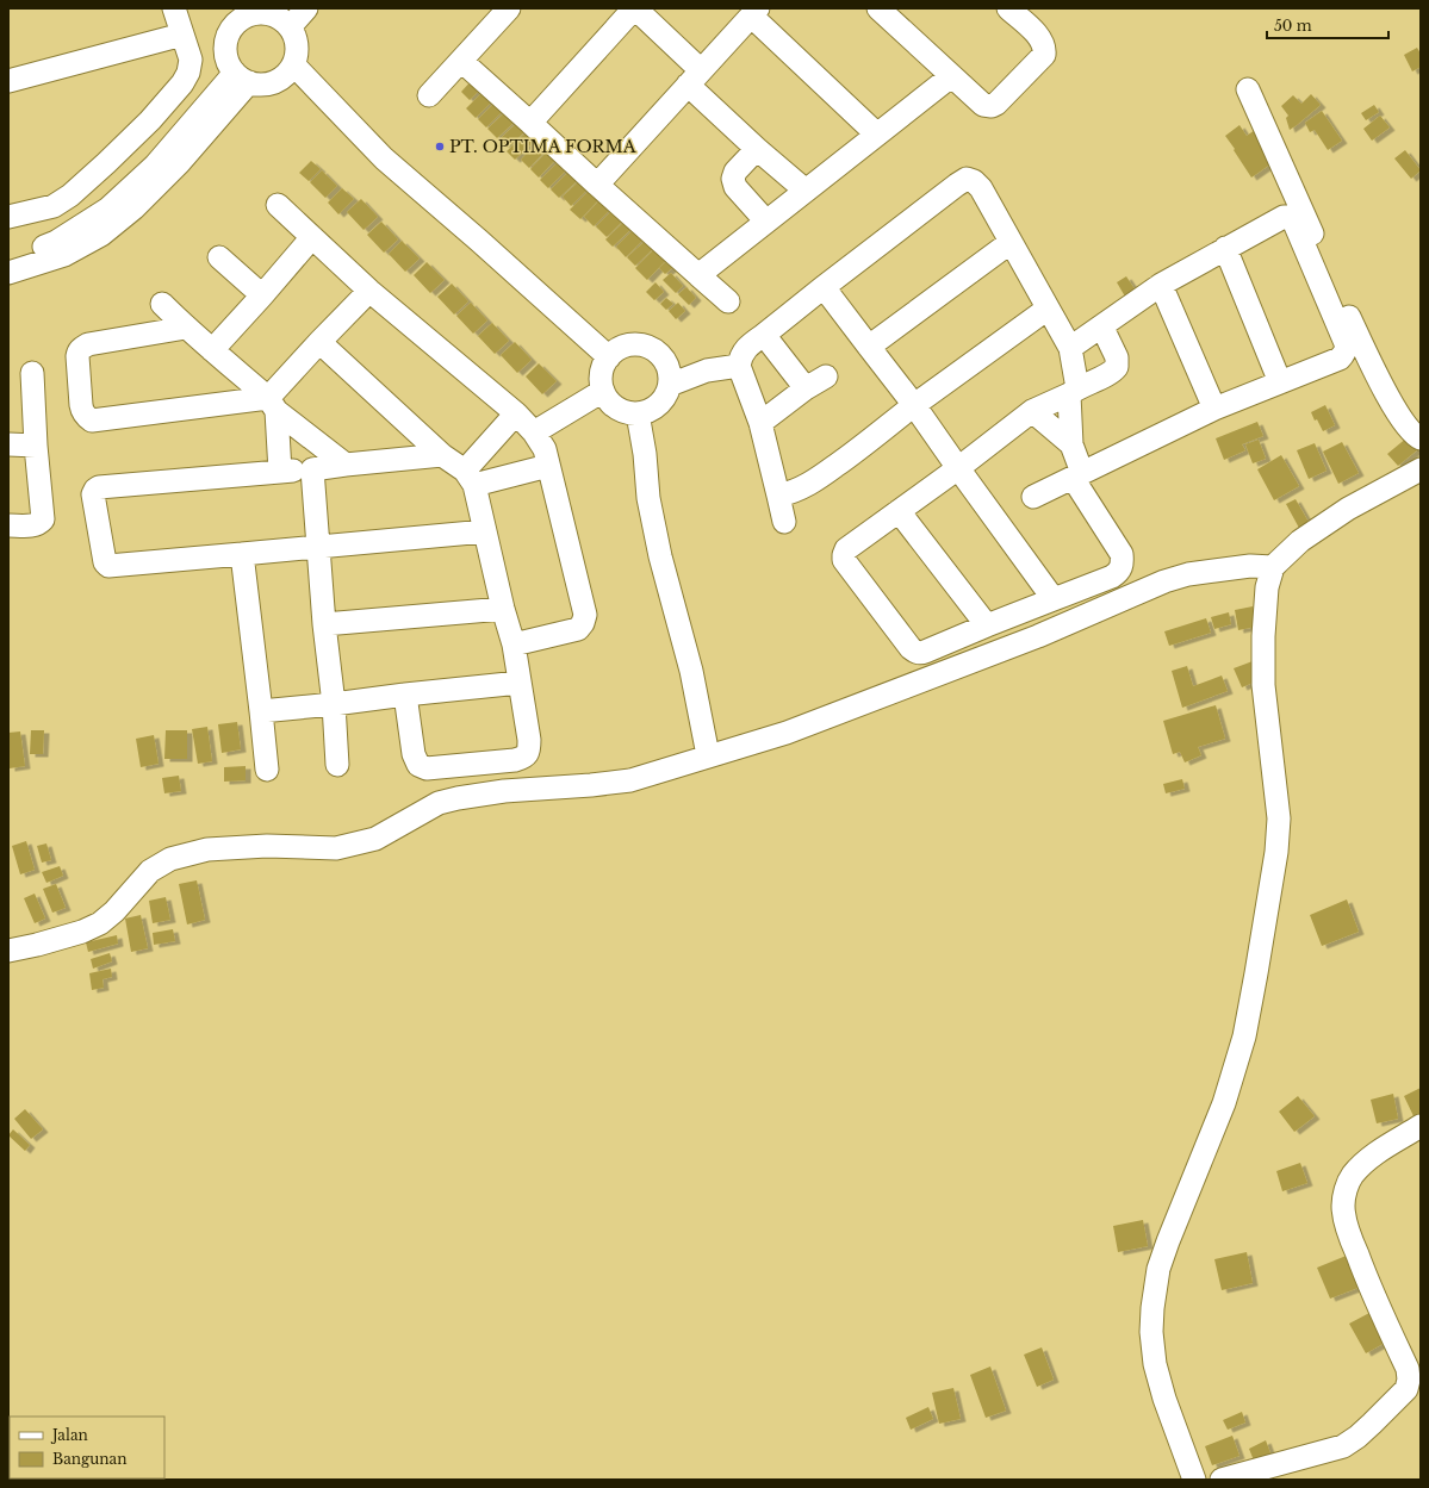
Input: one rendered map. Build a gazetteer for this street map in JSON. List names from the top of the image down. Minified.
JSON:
{"places":["PT. OPTIMA FORMA"],"legend":["Jalan","Bangunan"],"scale_bar":"50 m"}
